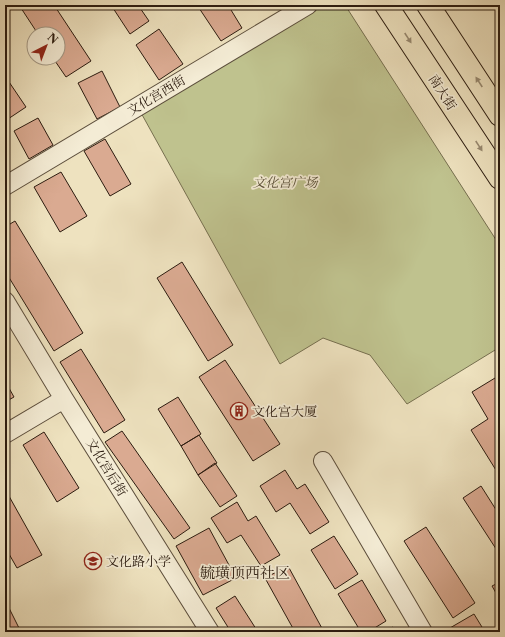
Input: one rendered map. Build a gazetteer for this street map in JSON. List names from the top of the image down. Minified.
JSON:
{"streets":{"main road":["南大街"],"street":["文化宫西街","文化宫后街"]},"districts":["毓璜顶西社区"],"parks":["文化宫广场"],"places":{"building":["文化宫大厦"],"school or university":["文化路小学"]},"north":"top right"}
